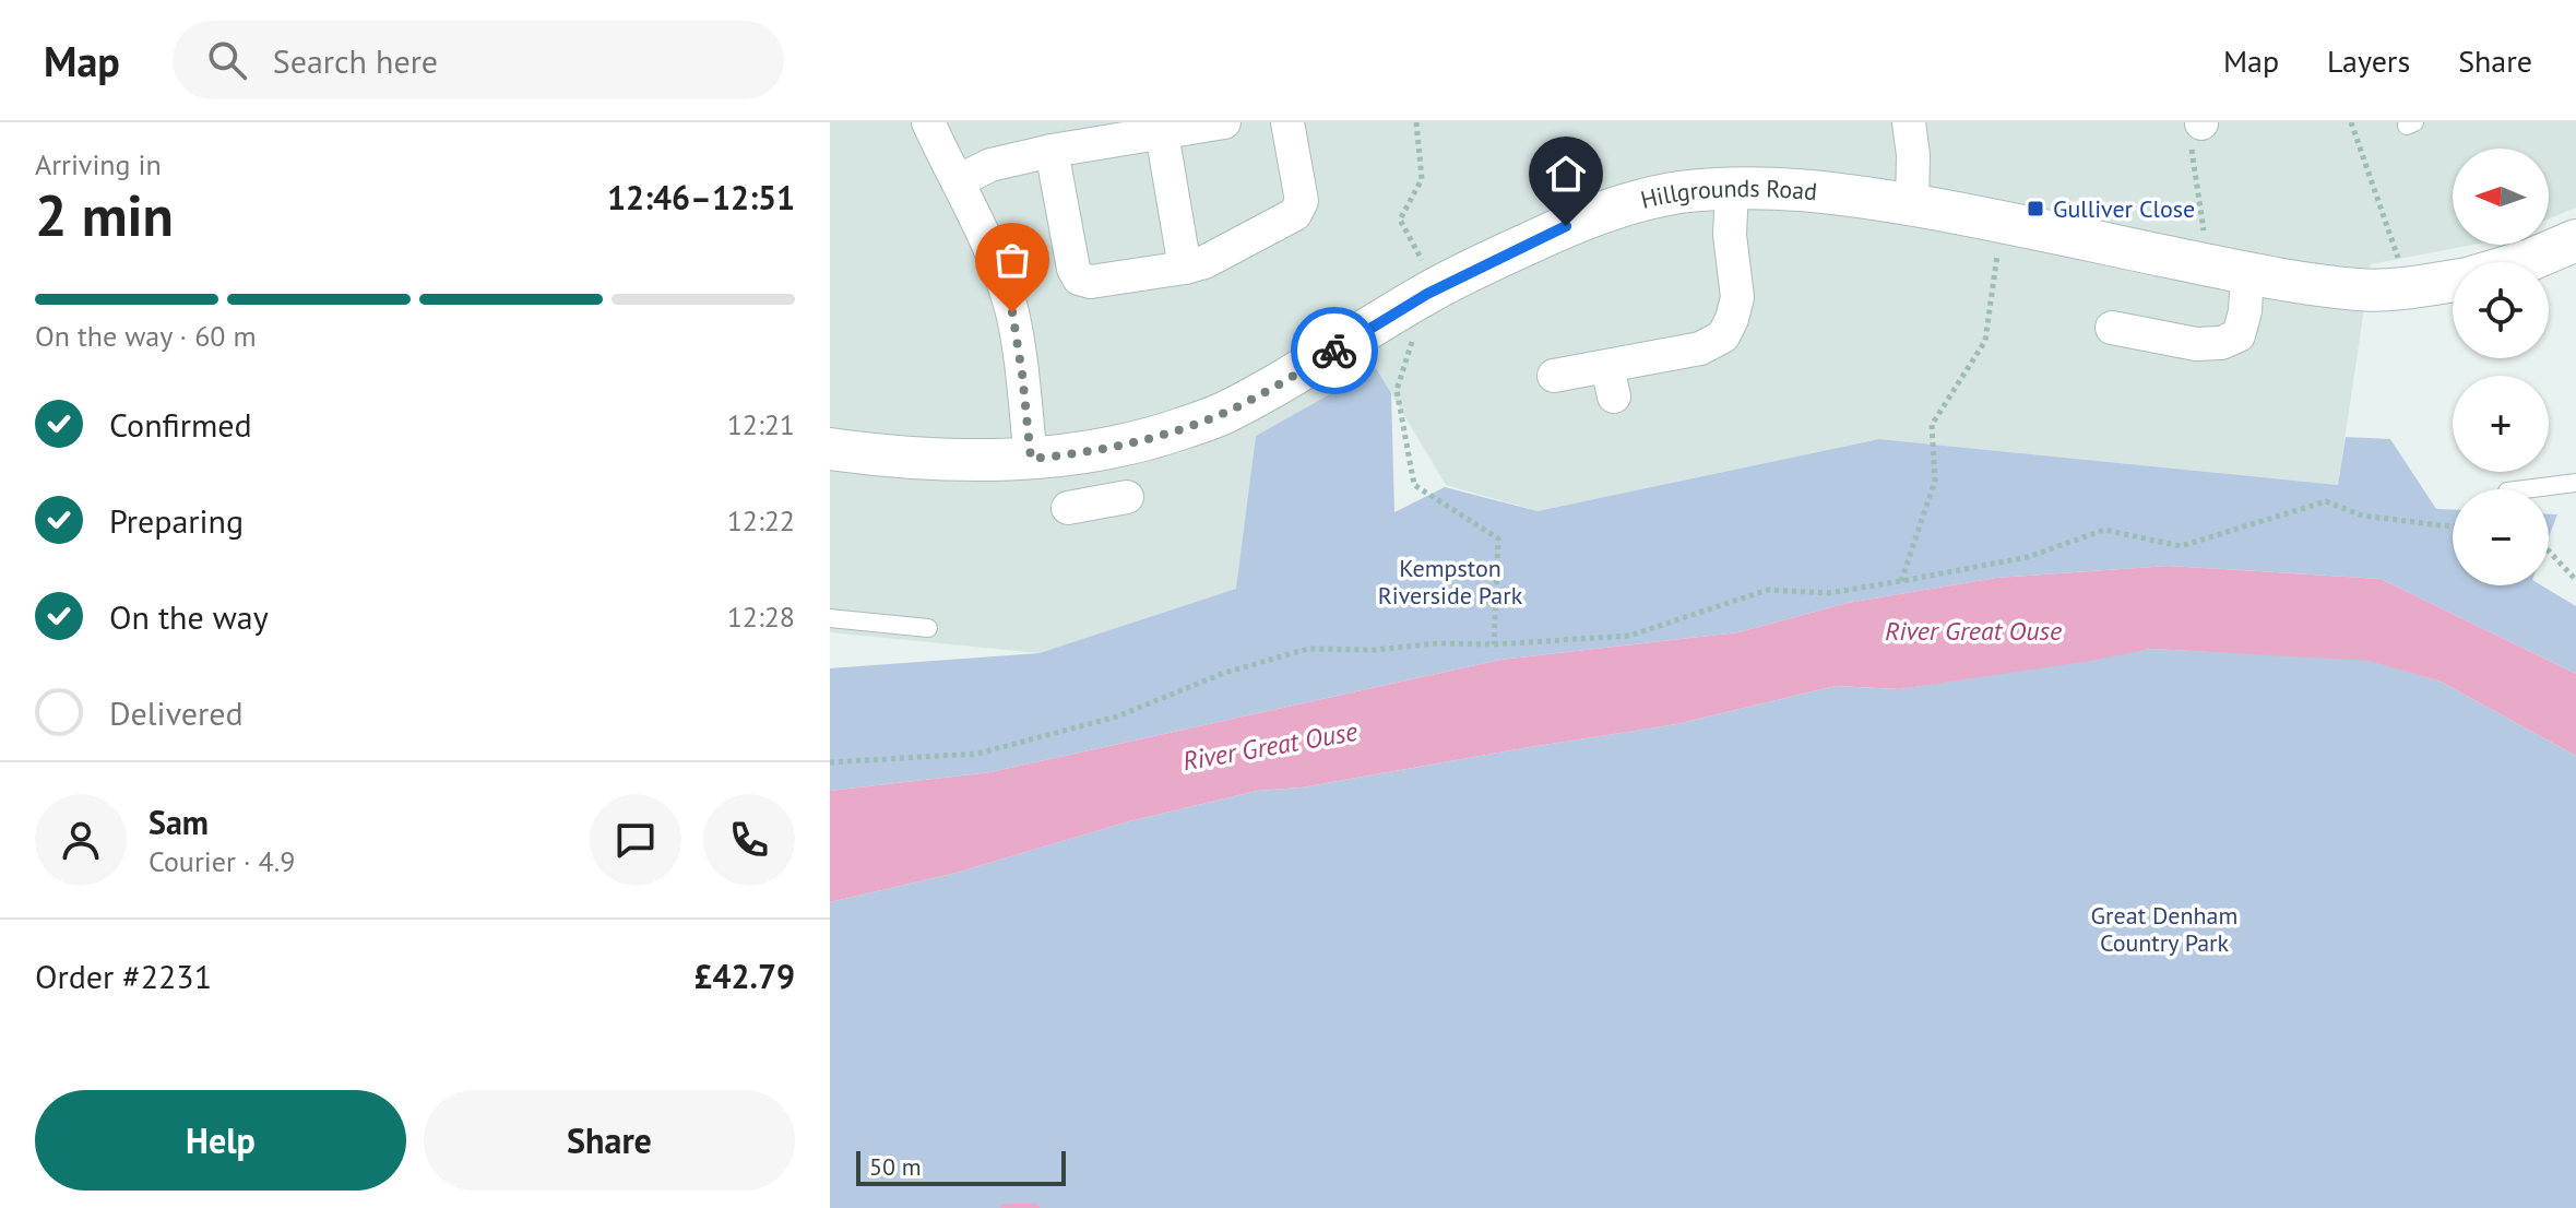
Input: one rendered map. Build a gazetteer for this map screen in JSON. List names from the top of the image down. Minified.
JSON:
{"streets":{"street":["Hillgrounds Road"]},"water":["River Great Ouse"],"parks":["Kempston Riverside Park","Great Denham Country Park"],"places":{"transit":["Gulliver Close"]},"scale_bar":"50 m","north":"left","page":{"header":"Map","search":"Search here","nav":["Map","Layers","Share"],"heading":["2 min","Arriving in","12:46–12:51"],"panel":["Sam","Courier · 4.9","Order #2231","£42.79"],"map_buttons":["+","−"],"bar":"On the way · 60 m","list":[["Confirmed","12:21"],["Preparing","12:22"],["On the way","12:28"],"Delivered"],"buttons":["Help","Share"],"scale":"50 m"}}
